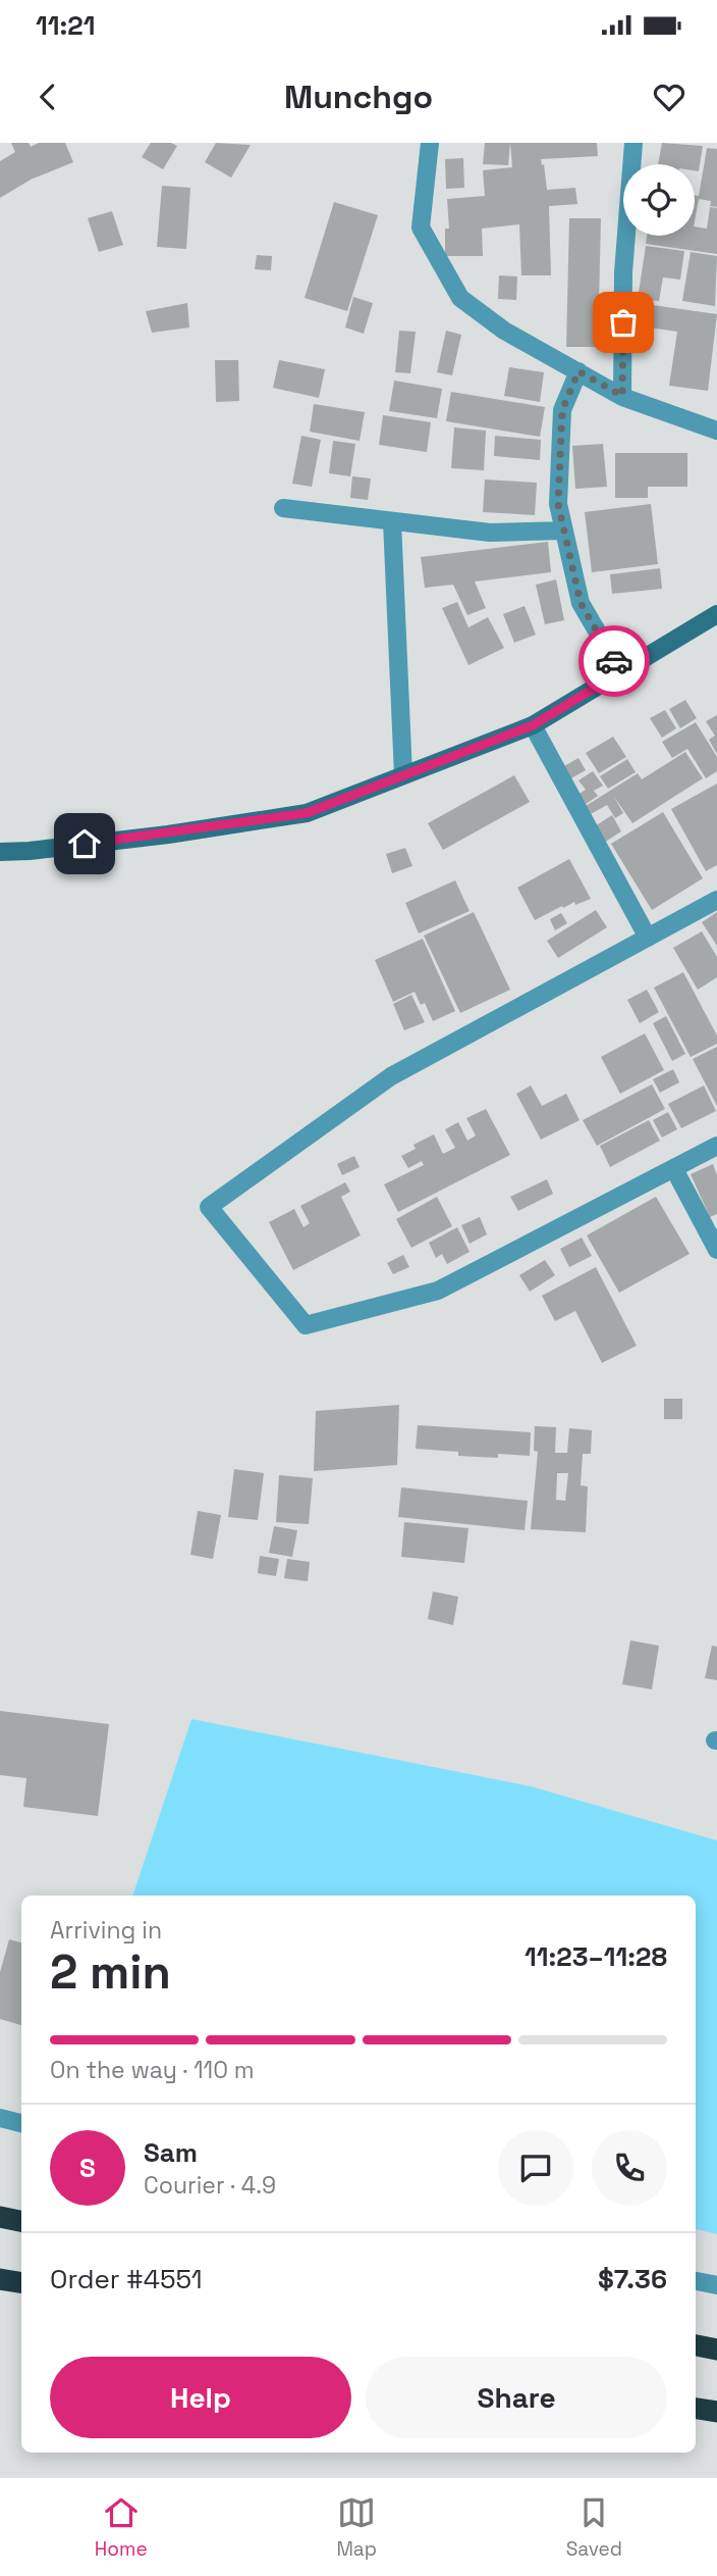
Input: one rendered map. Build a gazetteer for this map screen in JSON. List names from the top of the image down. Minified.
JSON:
{"page":{"status":"11:21","header":"Munchgo","heading":["2 min","Arriving in","11:23–11:28"],"panel":["Sam","Courier · 4.9","Order #4551","$7.36"],"bar":"On the way · 110 m","round":"S","buttons":["Help","Share"],"tabs":["Home","Map","Saved"]}}
